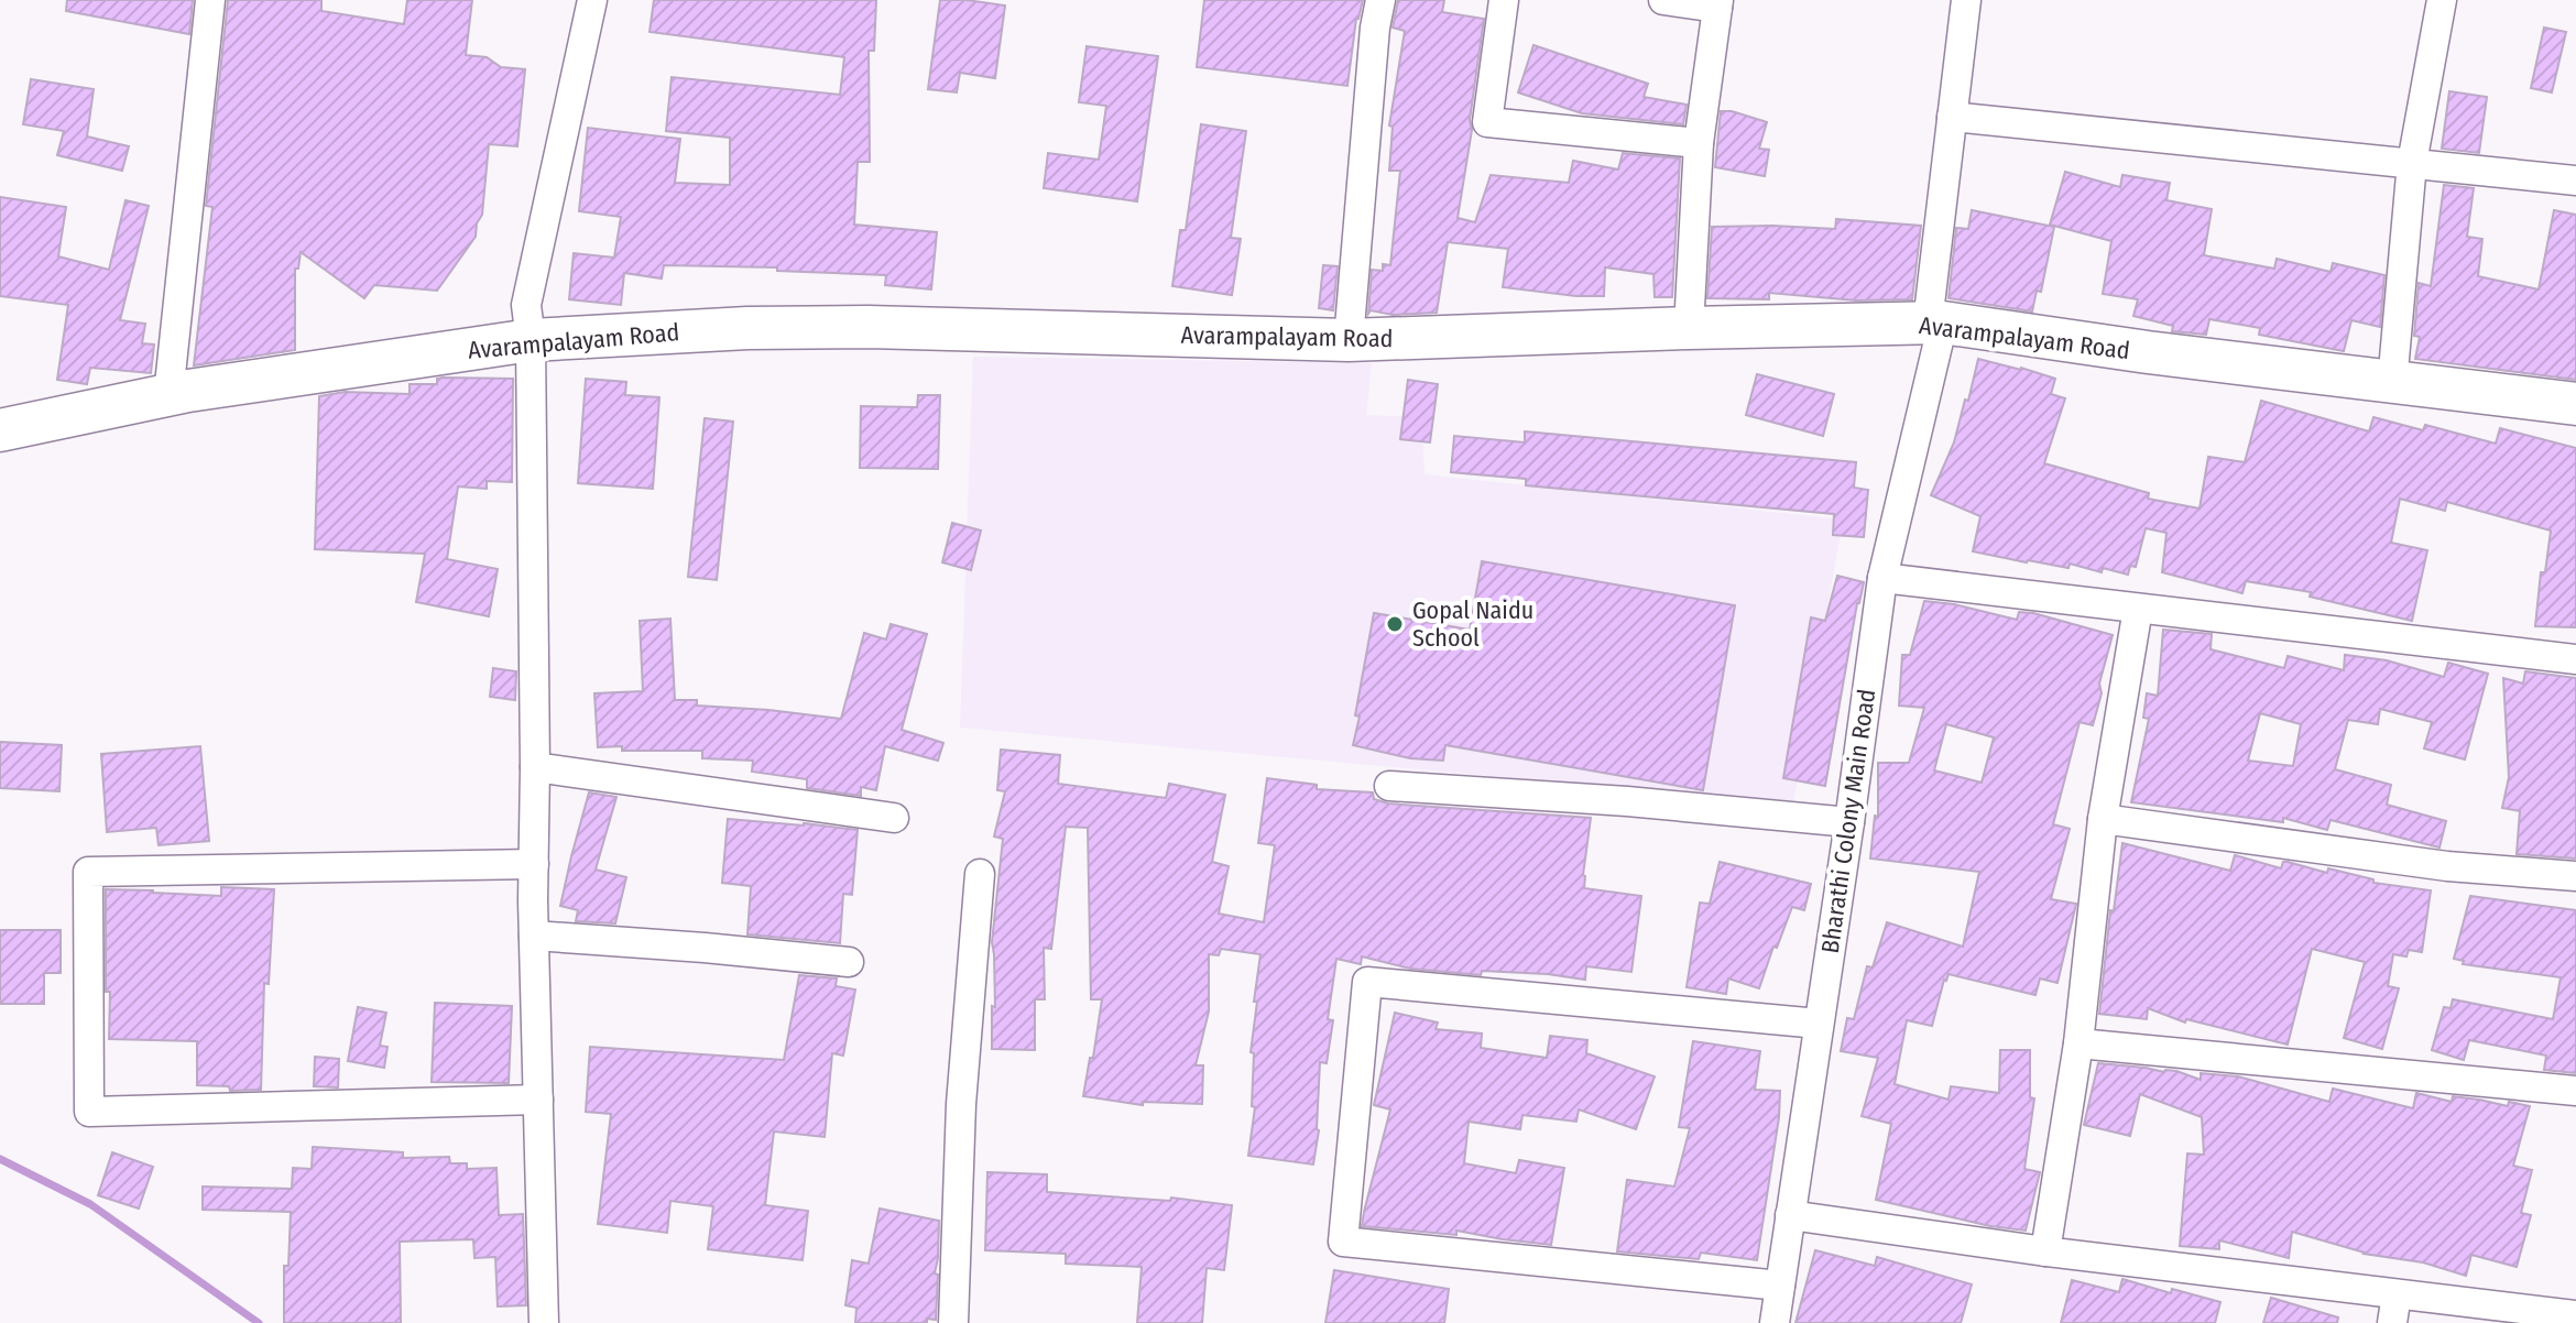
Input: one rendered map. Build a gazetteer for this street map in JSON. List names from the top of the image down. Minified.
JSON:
{"streets":{"street":["Avarampalayam Road","Bharathi Colony Main Road"]},"crossings":[["Avarampalayam Road","Bharathi Colony Main Road"]],"places":["Gopal Naidu School"]}
